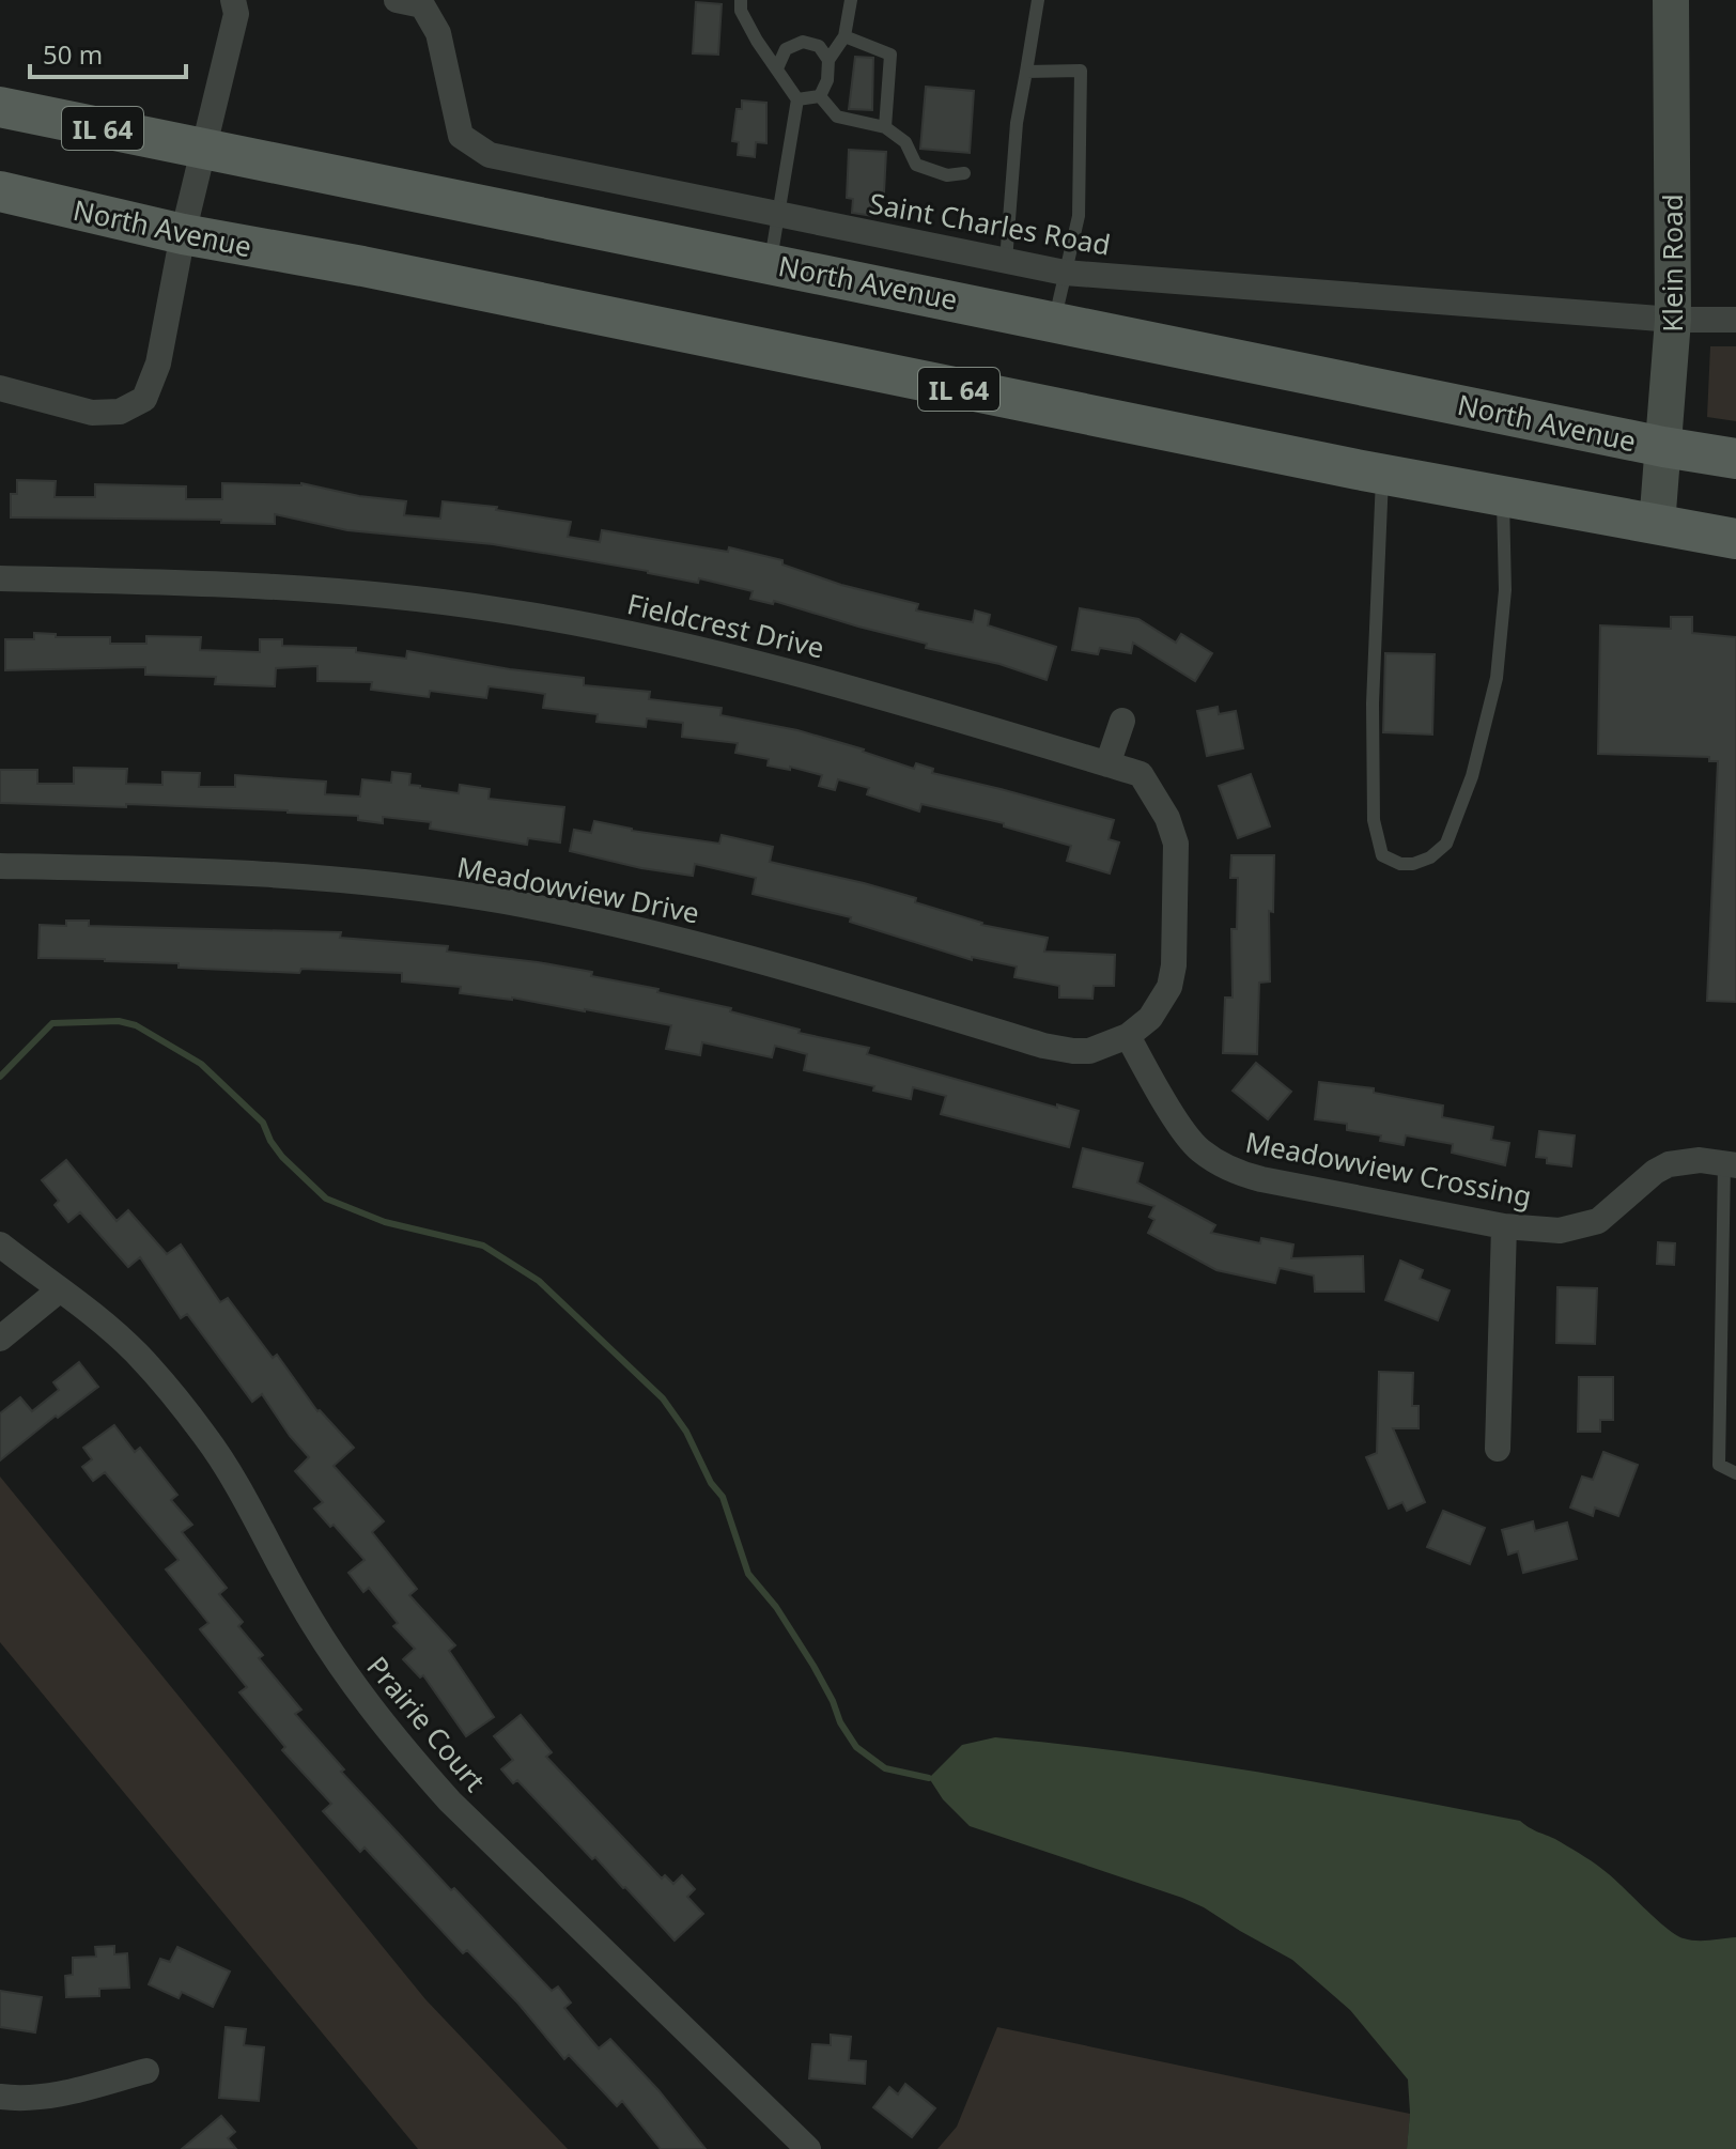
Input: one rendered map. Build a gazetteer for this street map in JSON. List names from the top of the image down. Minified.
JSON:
{"streets":{"main road":["IL 64","North Avenue"],"street":["Saint Charles Road","Klein Road","Fieldcrest Drive","Meadowview Drive","Meadowview Crossing","Prairie Court"]},"crossings":[["Saint Charles Road","Klein Road"],["North Avenue","Klein Road"],["Fieldcrest Drive","Meadowview Drive"],["Fieldcrest Drive","Meadowview Crossing"],["Meadowview Drive","Meadowview Crossing"]],"scale_bar":"50 m"}
